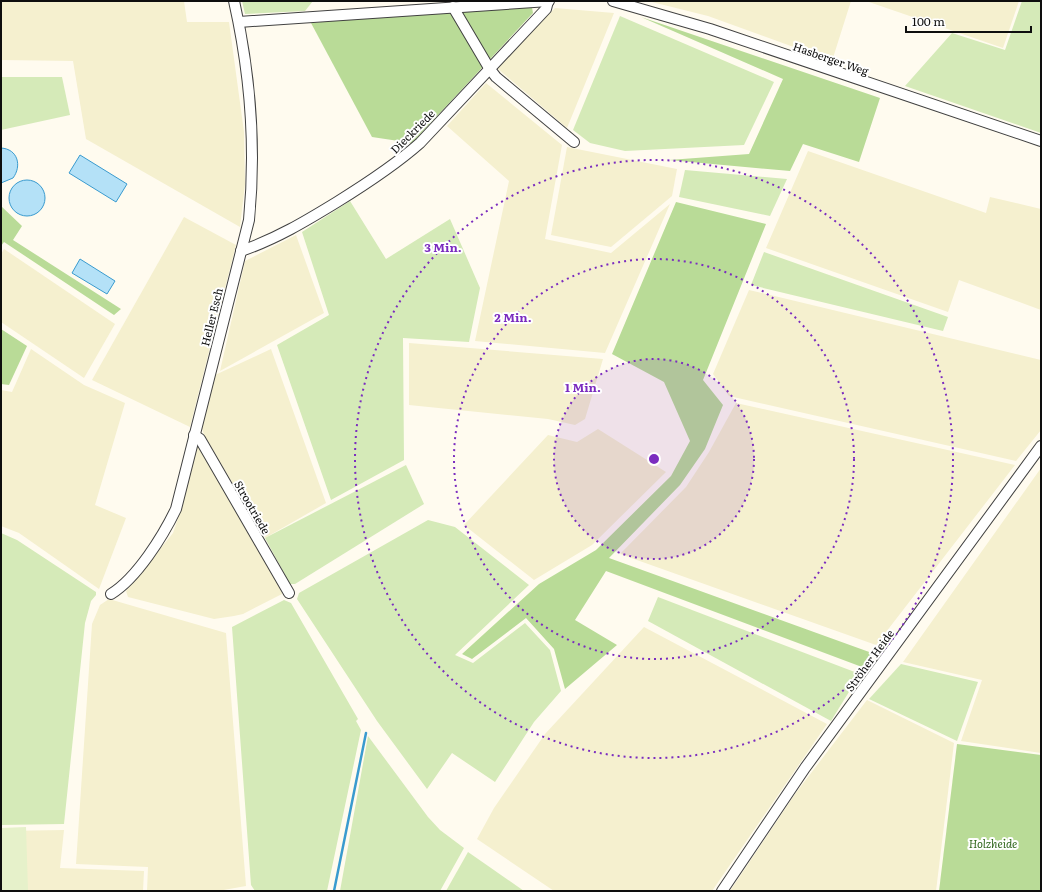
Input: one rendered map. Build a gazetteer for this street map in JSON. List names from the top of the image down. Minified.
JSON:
{"streets":{"street":["Hasberger Weg","Dieckriede","Heller Esch","Strootriede","Ströher Heide"]},"crossings":[["Dieckriede","Heller Esch"],["Heller Esch","Strootriede"]],"parks":["Holzheide"],"scale_bar":"100 m","rings":["3 Min.","2 Min.","1 Min."]}
